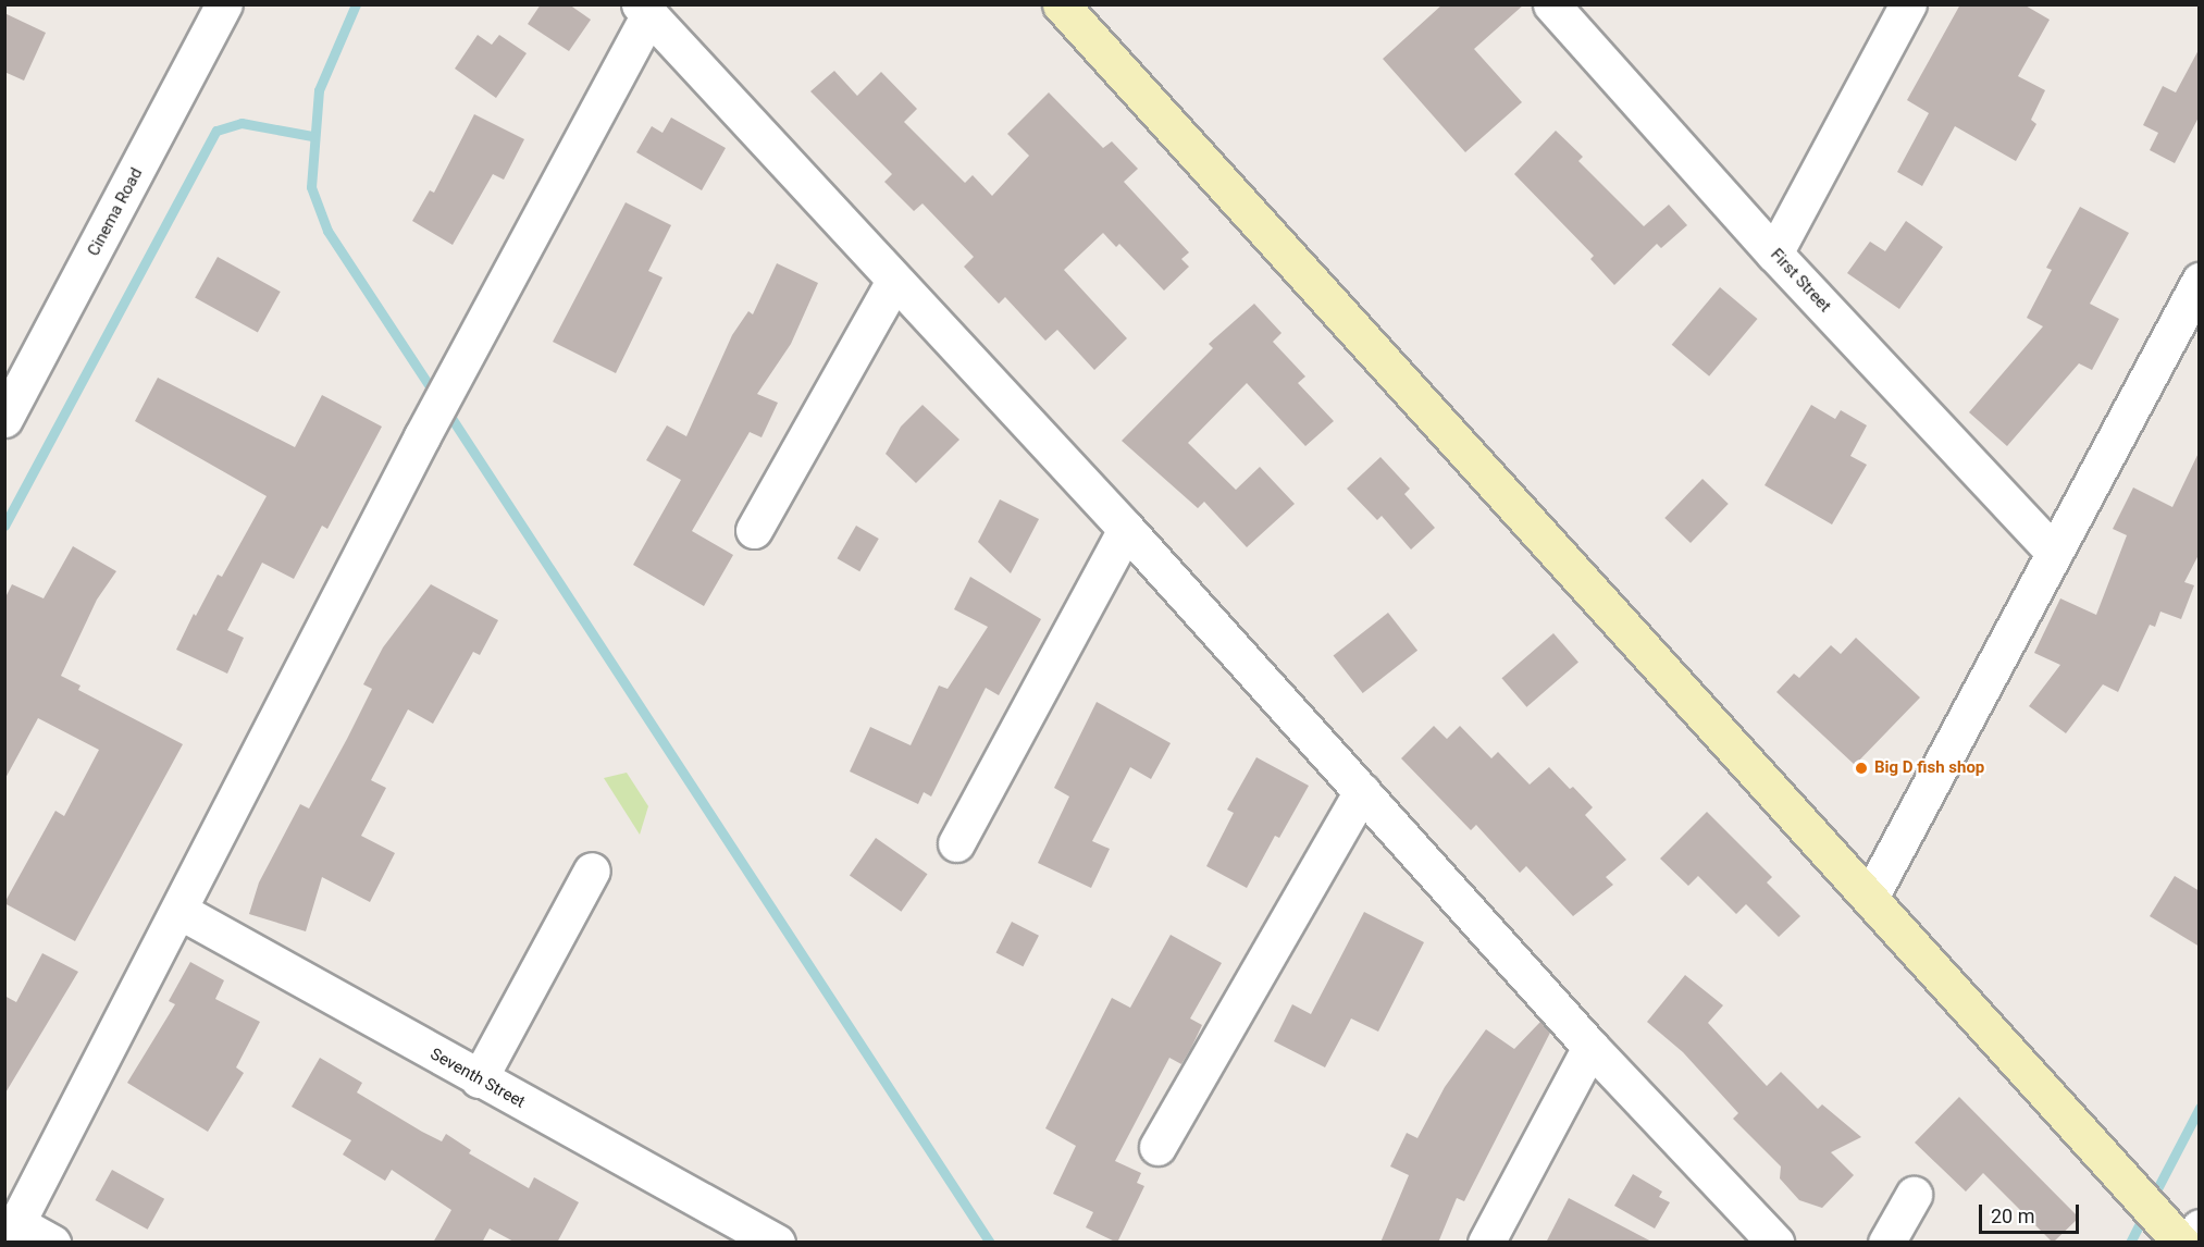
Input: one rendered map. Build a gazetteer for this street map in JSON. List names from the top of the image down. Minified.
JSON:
{"streets":{"street":["Cinema Road","First Street","Seventh Street"]},"places":["Big D fish shop"],"scale_bar":"20 m"}
